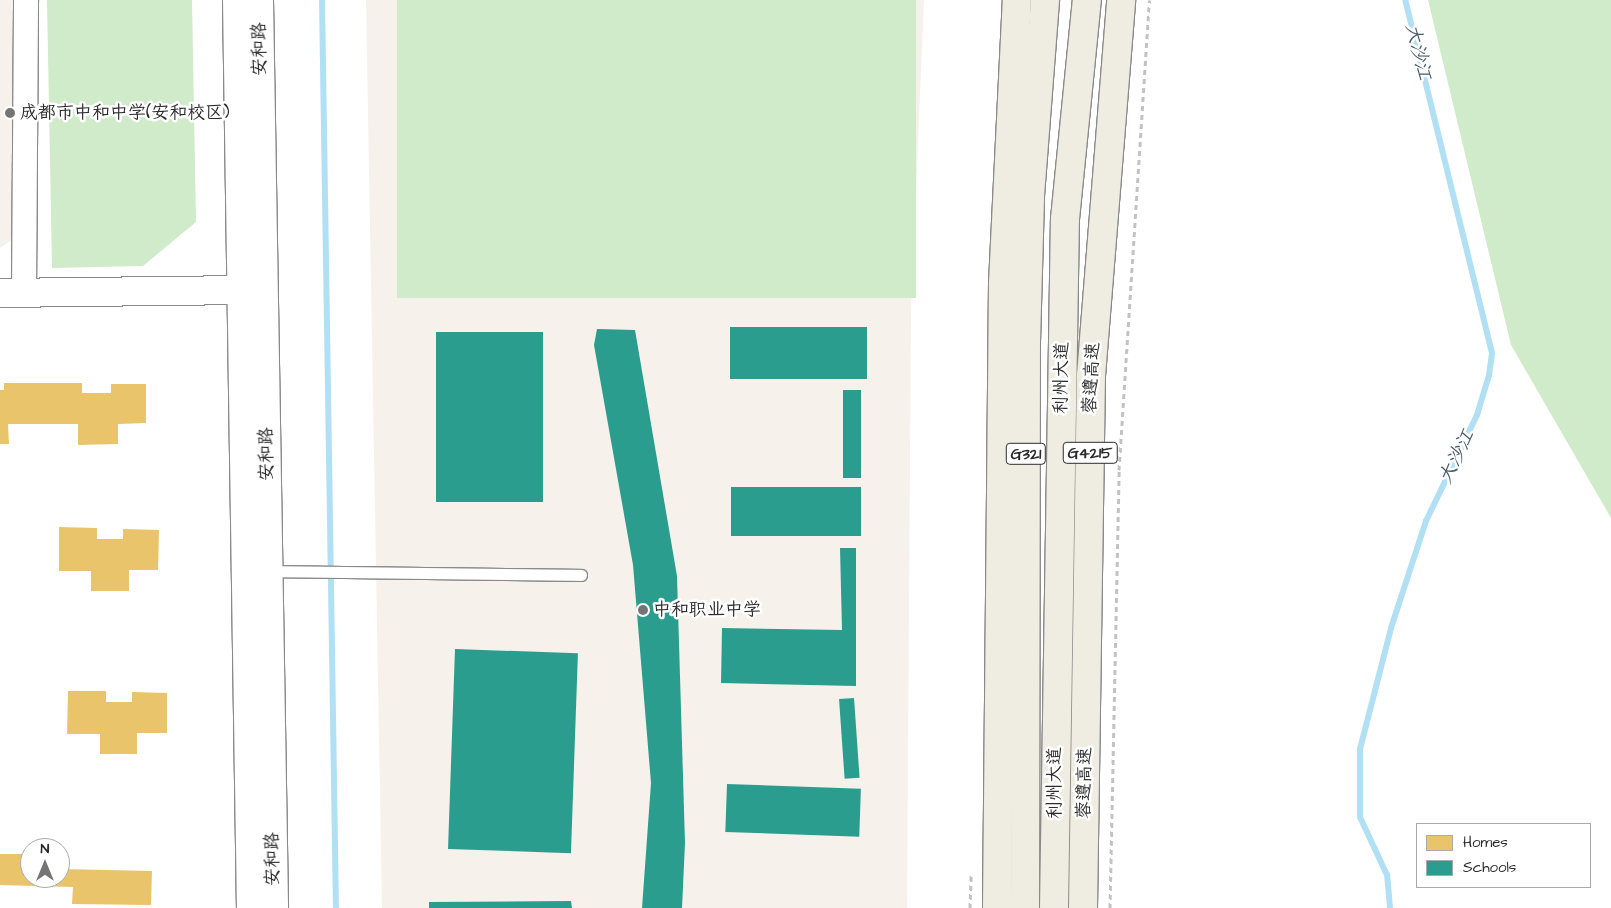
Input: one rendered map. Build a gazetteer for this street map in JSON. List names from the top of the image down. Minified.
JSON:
{"streets":{"highway":["利州大道","蓉遵高速","G4215","G321"],"street":["安和路"]},"water":["大沙江"],"places":["成都市中和中学(安和校区)","中和职业中学"],"legend":["Homes","Schools"],"north":"top"}
